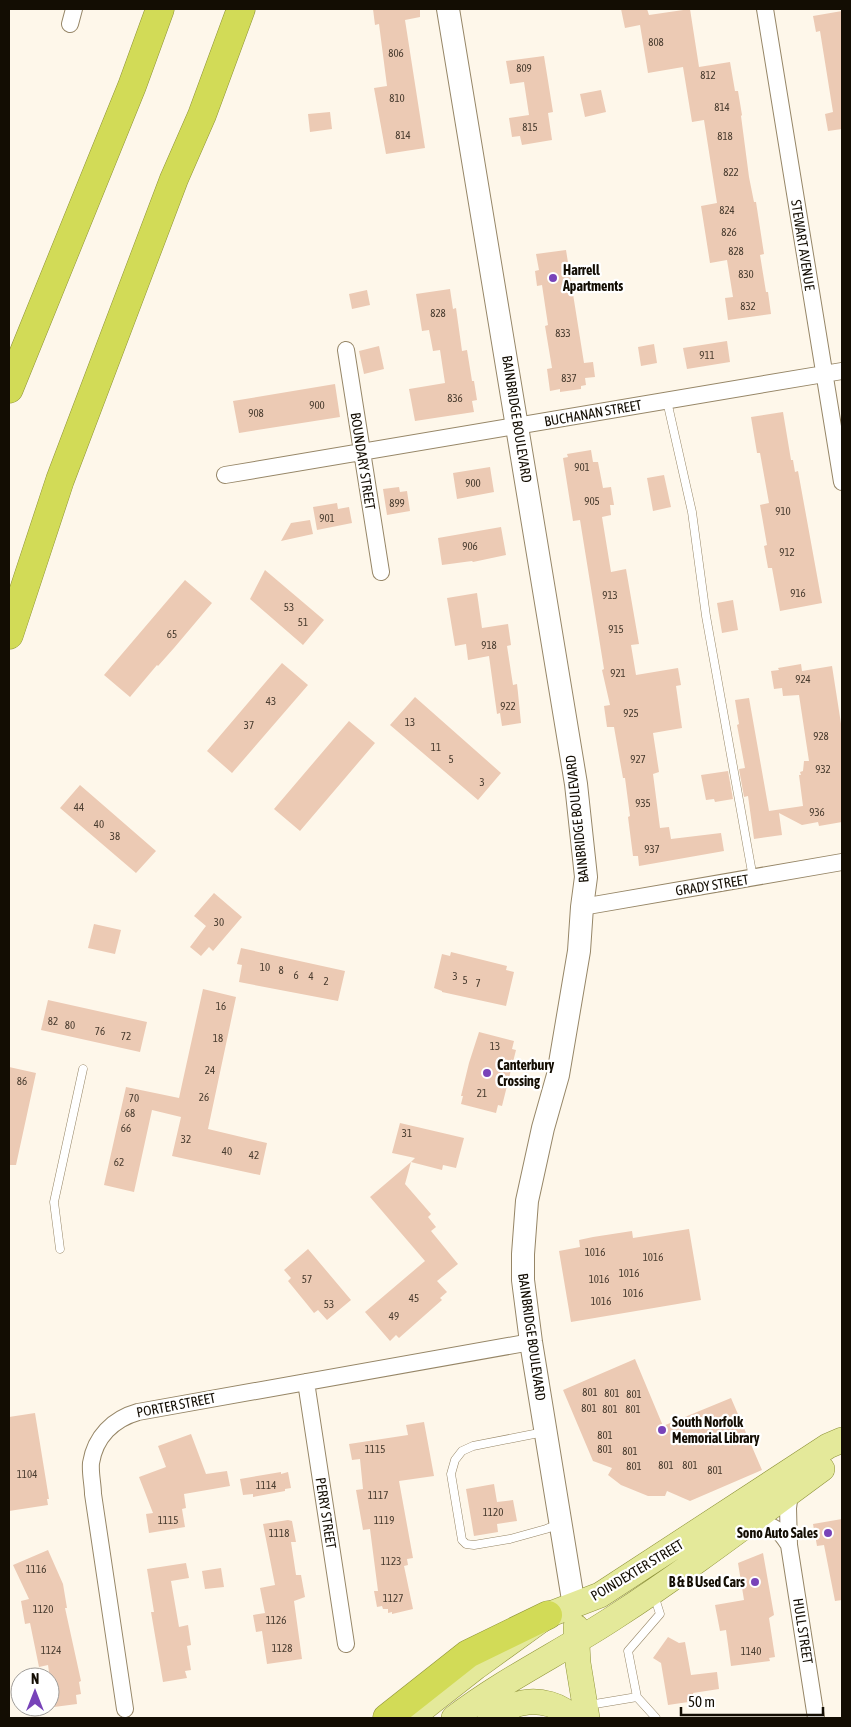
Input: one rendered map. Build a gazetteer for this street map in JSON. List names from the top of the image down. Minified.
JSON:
{"streets":{"main road":["BAINBRIDGE BOULEVARD","POINDEXTER STREET"],"street":["STEWART AVENUE","BUCHANAN STREET","BOUNDARY STREET","GRADY STREET","PORTER STREET","PERRY STREET","HULL STREET"]},"crossings":[["STEWART AVENUE","BUCHANAN STREET"],["BUCHANAN STREET","BAINBRIDGE BOULEVARD"],["BUCHANAN STREET","BOUNDARY STREET"],["BAINBRIDGE BOULEVARD","GRADY STREET"],["BAINBRIDGE BOULEVARD","PORTER STREET"],["BAINBRIDGE BOULEVARD","POINDEXTER STREET"],["PORTER STREET","PERRY STREET"],["POINDEXTER STREET","HULL STREET"]],"places":["Harrell Apartments","Canterbury Crossing","South Norfolk Memorial Library","Sono Auto Sales","B & B Used Cars"],"house_numbers":["808","806","809","812","810","814","815","814","818","822","824","826","828","830","832","828","833","911","837","836","900","908","901","900","905","899","910","901","906","912","916","913","53","51","915","65","918","921","924","43","922","925","13","37","928","11","5","927","932","3","935","44","936","40","38","937","30","10","8","6","4","3","5","2","7","16","82","80","76","72","18","13","24","86","21","26","70","68","66","31","32","40","42","62","1016","1016","1016","57","1016","1016","45","1016","53","49","801","801","801","801","801","801","801","1115","801","801","801","801","801","801","1104","1114","1117","1120","1115","1119","1118","1123","1116","1127","1120","1126","1128","1124","1140"],"scale_bar":"50 m","north":"top"}
